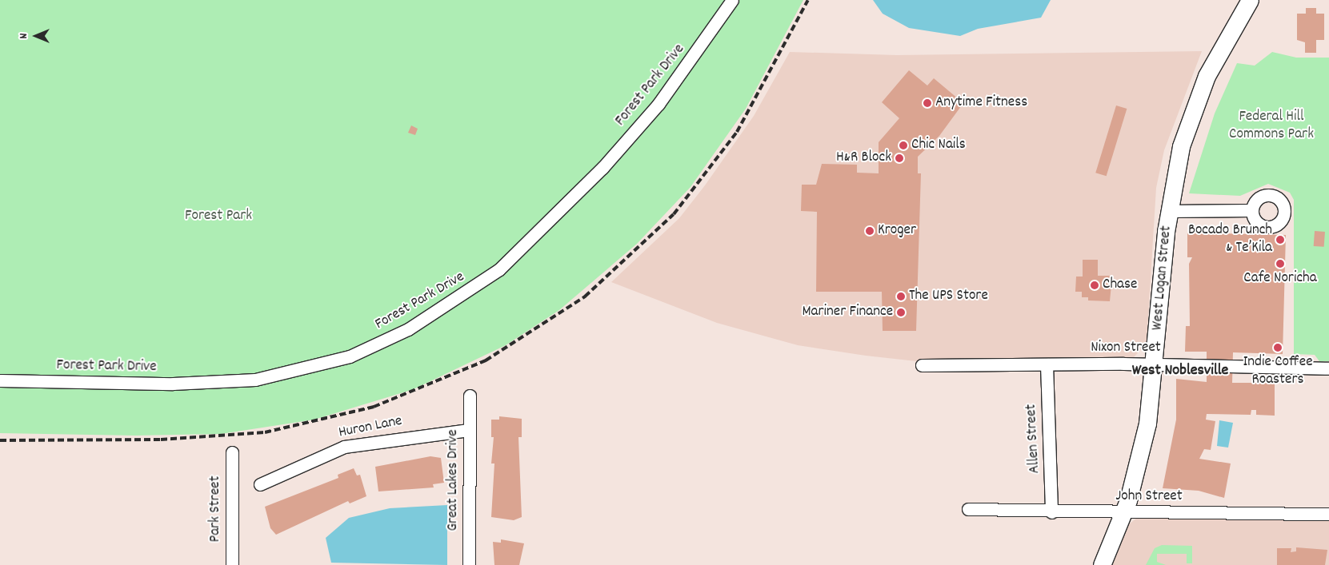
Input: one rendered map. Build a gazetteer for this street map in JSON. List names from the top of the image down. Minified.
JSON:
{"streets":{"street":["Forest Park Drive","West Logan Street","Nixon Street","Huron Lane","Allen Street","Great Lakes Drive","John Street","Park Street"]},"crossings":[["West Logan Street","Nixon Street"],["West Logan Street","John Street"],["Nixon Street","Allen Street"],["Huron Lane","Great Lakes Drive"],["Allen Street","John Street"]],"districts":["West Noblesville"],"parks":["Federal Hill Commons Park","Forest Park"],"places":["Anytime Fitness","Chic Nails","H&R Block","Kroger","Bocado Brunch & Te’Kila","Cafe Noricha","Chase","The UPS Store","Mariner Finance","Indie Coffee Roasters"],"north":"left"}
